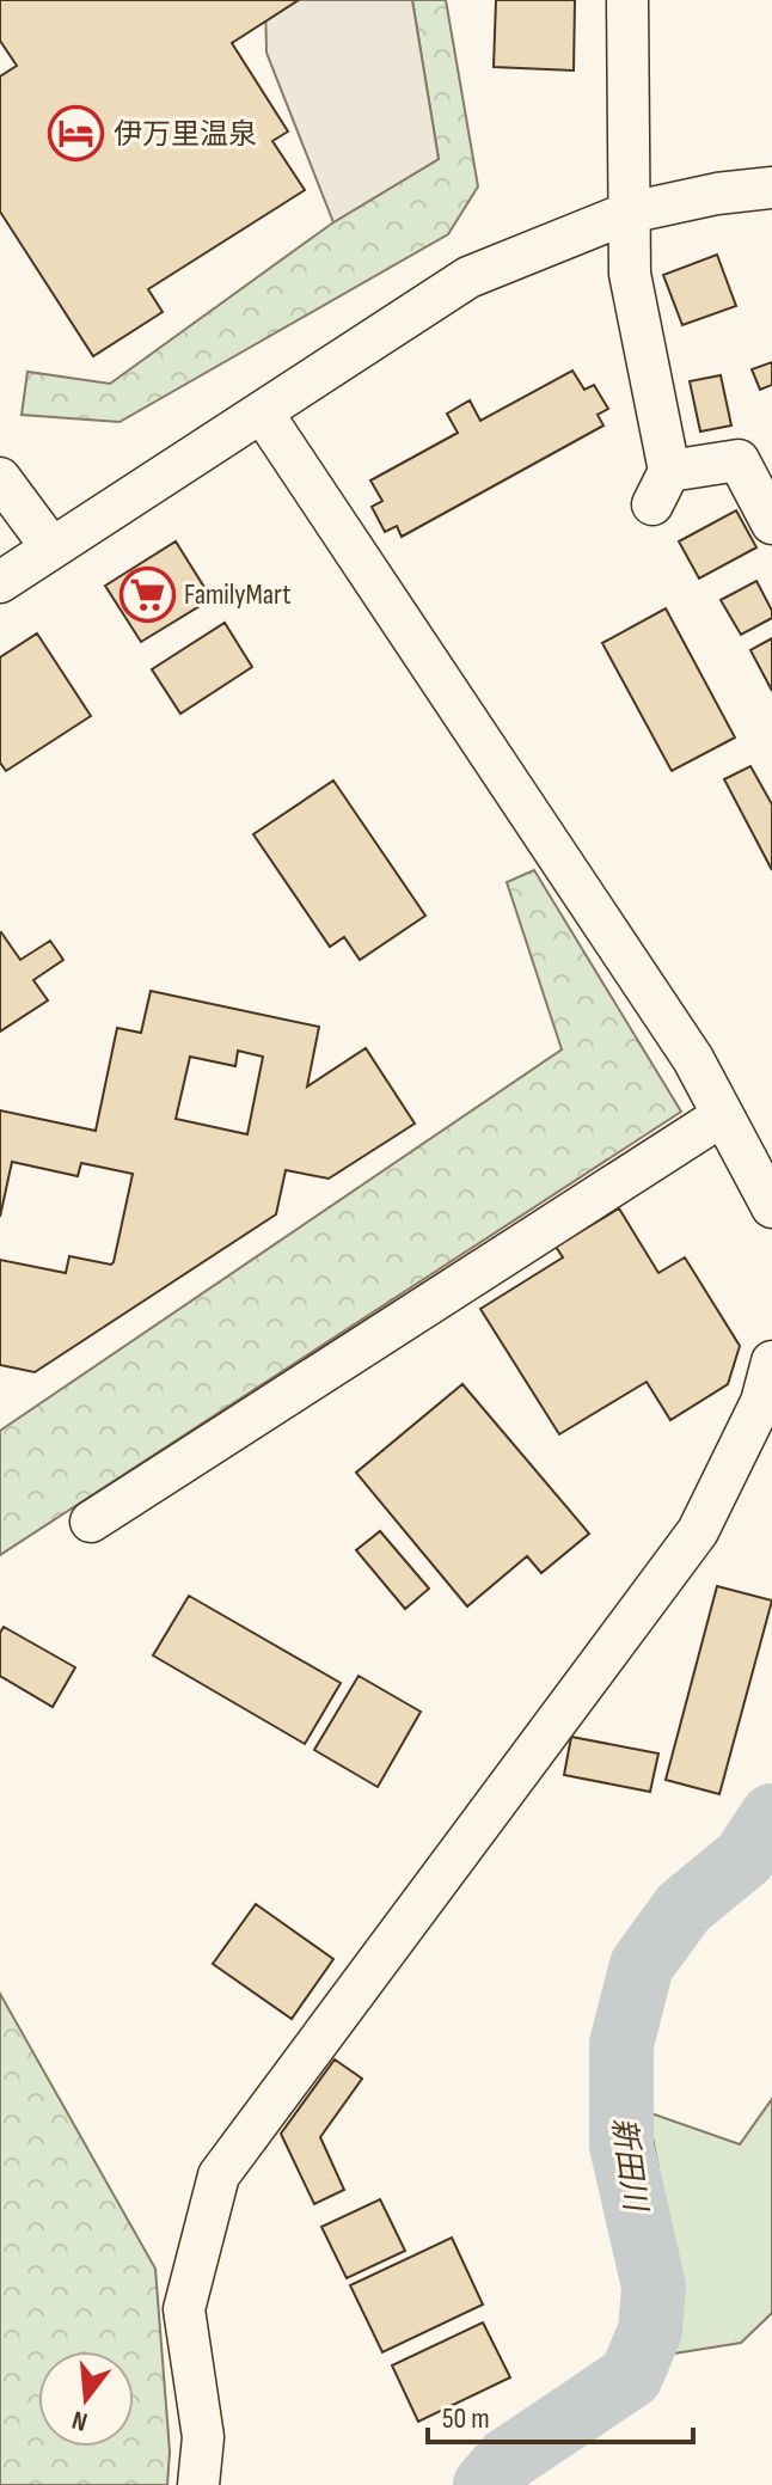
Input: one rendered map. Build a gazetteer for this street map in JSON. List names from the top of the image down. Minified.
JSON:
{"water":["新田川"],"places":{"hotel":["伊万里温泉"],"supermarket":["FamilyMart"]},"scale_bar":"50 m","north":"bottom"}
